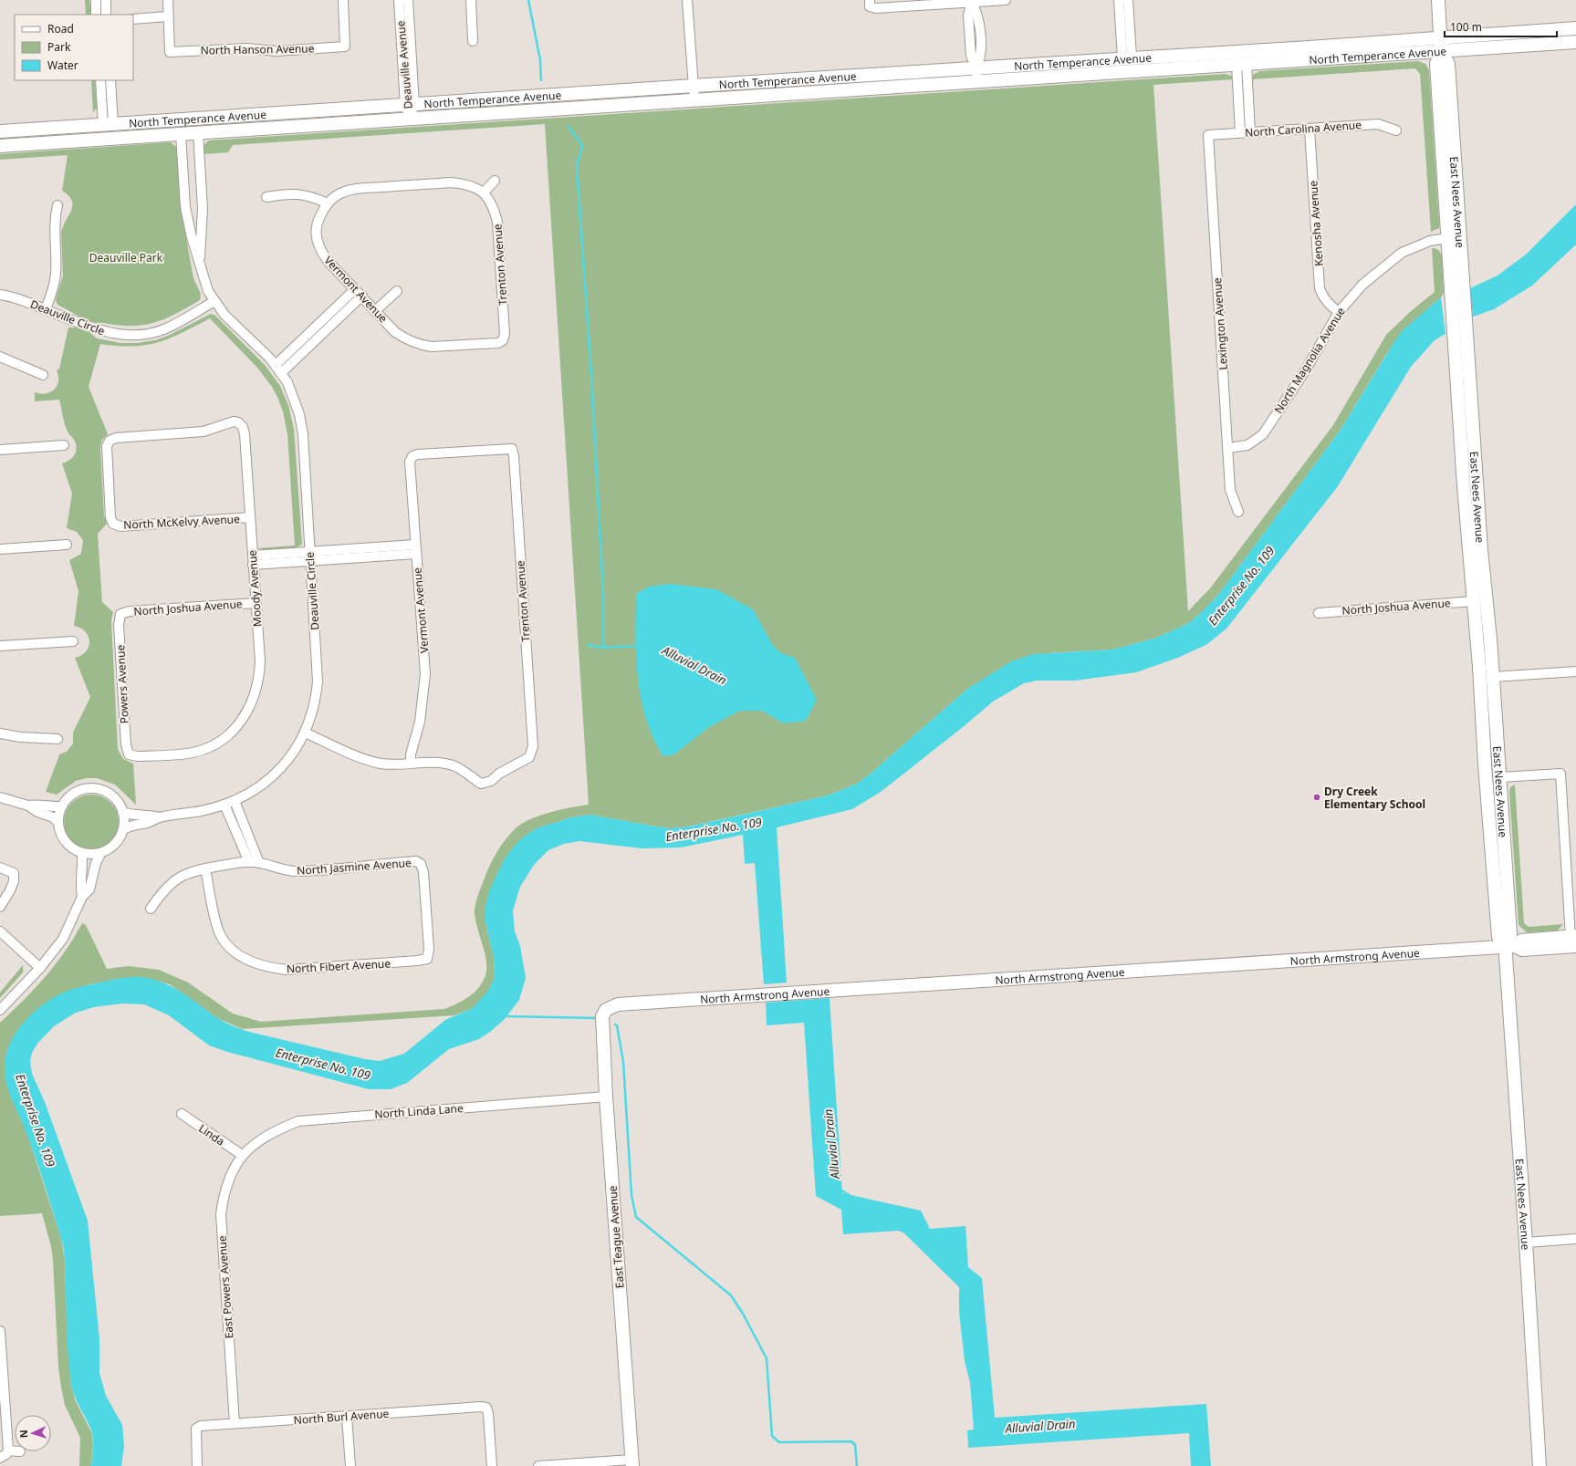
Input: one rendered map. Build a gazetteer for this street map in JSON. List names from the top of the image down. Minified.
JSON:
{"streets":{"main road":["North Temperance Avenue","East Nees Avenue","North Armstrong Avenue","East Teague Avenue"],"street":["North Hanson Avenue","Deauville Avenue","North Carolina Avenue","Kenosha Avenue","Trenton Avenue","Vermont Avenue","Deauville Circle","Lexington Avenue","North Magnolia Avenue","North McKelvy Avenue","Moody Avenue","North Joshua Avenue","Powers Avenue","North Jasmine Avenue","North Fibert Avenue","North Linda Lane","Linda","East Powers Avenue","North Burl Avenue"]},"crossings":[["North Temperance Avenue","Deauville Avenue"],["North Temperance Avenue","East Nees Avenue"],["North Temperance Avenue","Deauville Circle"],["North Carolina Avenue","Kenosha Avenue"],["North Carolina Avenue","Lexington Avenue"],["East Nees Avenue","North Magnolia Avenue"],["East Nees Avenue","North Joshua Avenue"],["East Nees Avenue","North Armstrong Avenue"],["Kenosha Avenue","North Magnolia Avenue"],["Trenton Avenue","Vermont Avenue"],["Lexington Avenue","North Magnolia Avenue"],["North McKelvy Avenue","Moody Avenue"],["Moody Avenue","North Joshua Avenue"],["Moody Avenue","Powers Avenue"],["North Joshua Avenue","Powers Avenue"],["North Jasmine Avenue","North Fibert Avenue"],["North Armstrong Avenue","East Teague Avenue"],["North Linda Lane","Linda"],["North Linda Lane","East Teague Avenue"],["North Linda Lane","East Powers Avenue"],["Linda","East Powers Avenue"],["East Powers Avenue","North Burl Avenue"]],"water":["Enterprise No. 109","Alluvial Drain"],"parks":["Deauville Park"],"places":["Dry Creek Elementary School"],"legend":["Road","Park","Water"],"scale_bar":"100 m","north":"left"}
